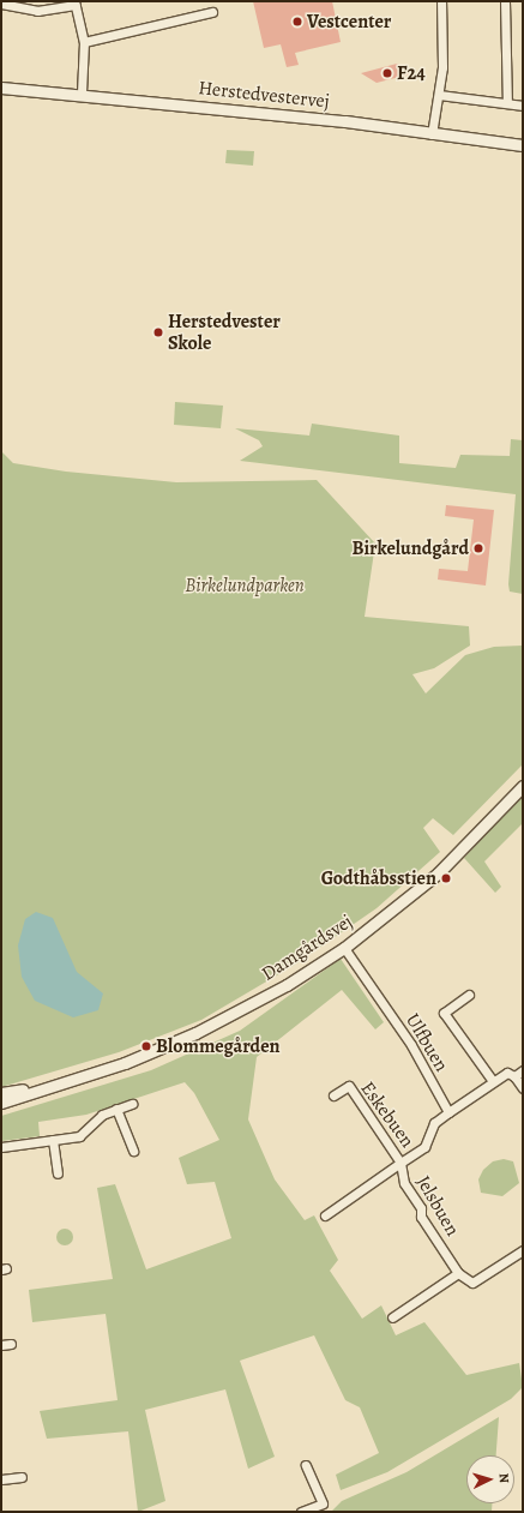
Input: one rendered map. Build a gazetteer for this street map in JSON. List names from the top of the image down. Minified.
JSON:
{"streets":{"street":["Herstedvestervej","Damgårdsvej","Ulfbuen","Eskebuen","Jelsbuen"]},"crossings":[["Damgårdsvej","Ulfbuen"],["Ulfbuen","Eskebuen"],["Eskebuen","Jelsbuen"]],"parks":["Birkelundparken"],"places":["Vestcenter","F24","Herstedvester Skole","Birkelundgård","Godthåbsstien","Blommegården"],"north":"right"}
